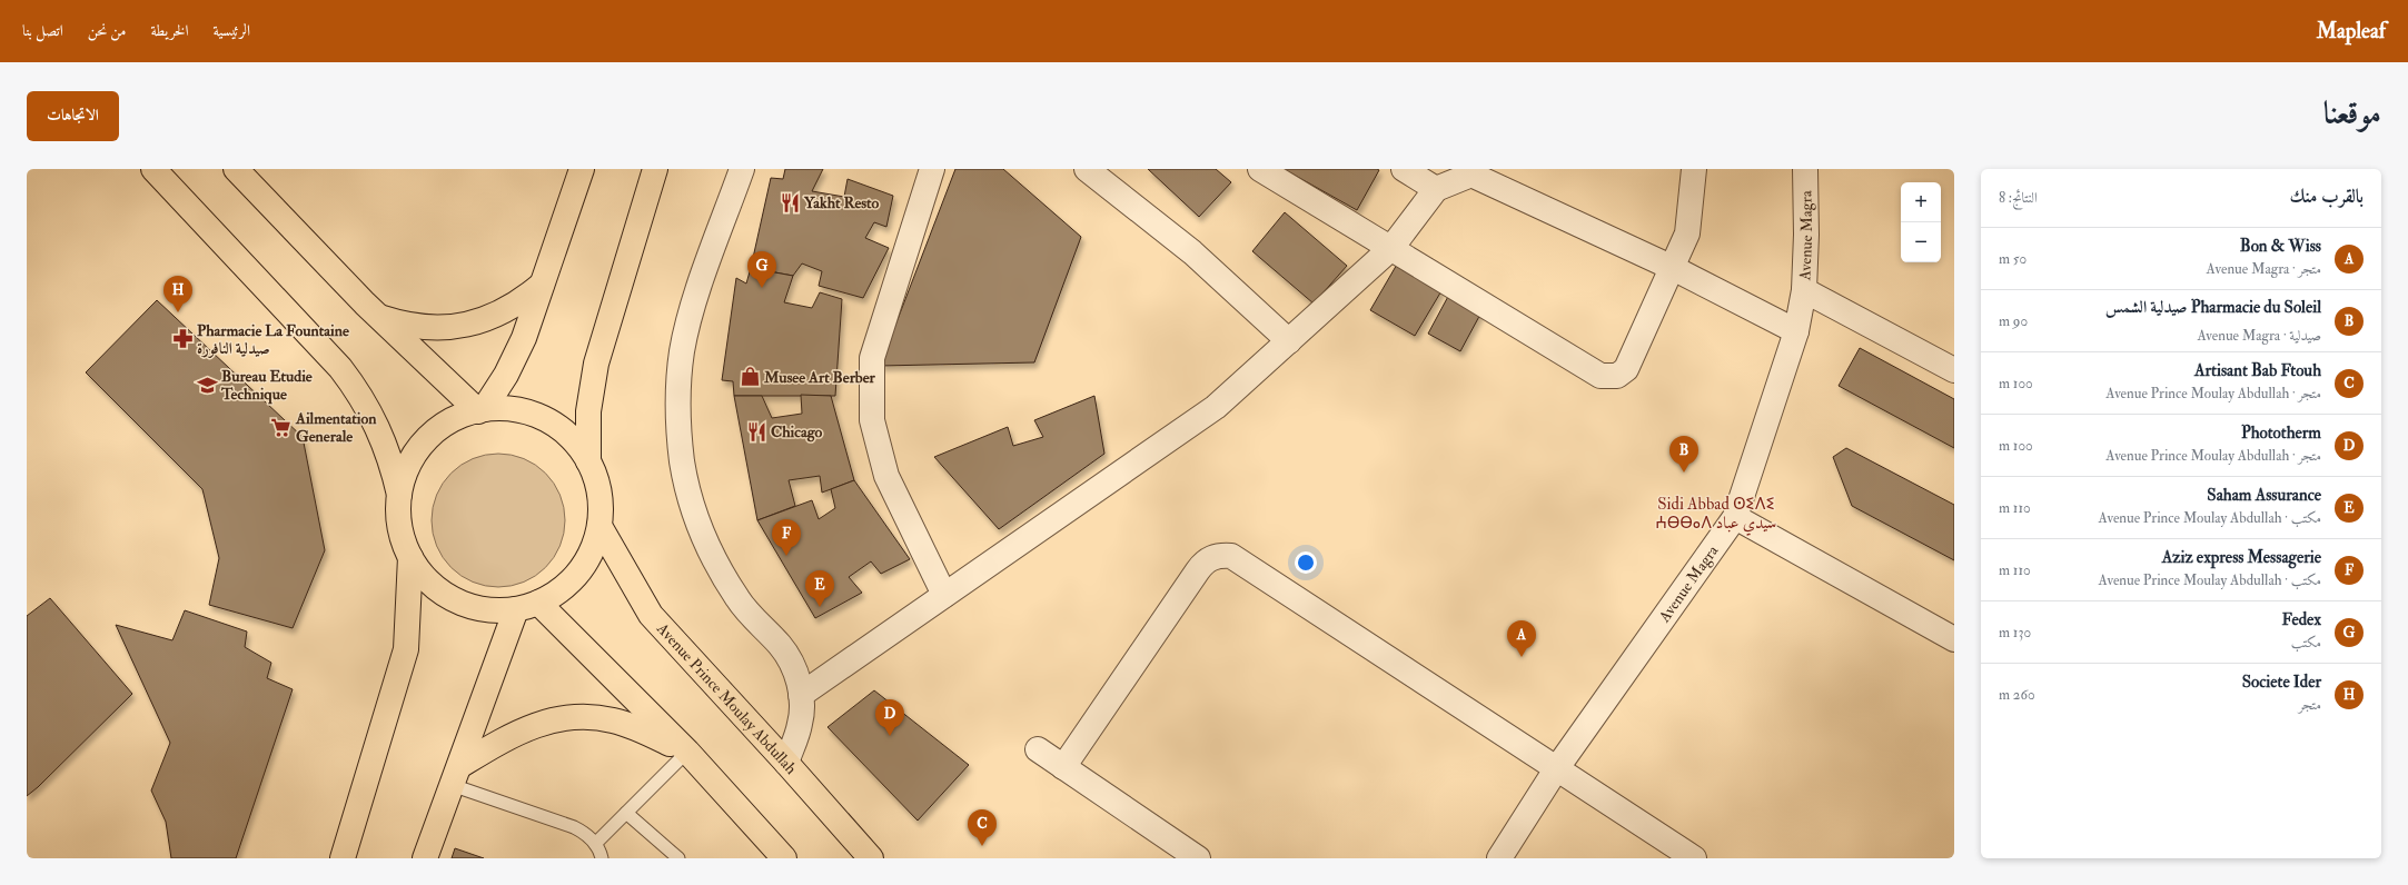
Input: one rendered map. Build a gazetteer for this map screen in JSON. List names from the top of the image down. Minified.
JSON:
{"streets":{"main road":["Avenue Prince Moulay Abdullah"],"street":["Avenue Magra"]},"districts":["Sidi Abbad ⵙⵉⴷⵉ ⵄⴱⴱⴰⴷ سيدي عباد"],"places":{"restaurant":["Yakht Resto","Chicago"],"pharmacy":["Pharmacie La Fountaine صيدلية النافورة"],"shop":["Musee Art Berber"],"school or university":["Bureau Etudie Technique"],"supermarket":["Ailmentation Generale"]},"page":{"header":"Mapleaf","nav":["الرئيسية","الخريطة","من نحن","اتصل بنا"],"title":"موقعنا","buttons":"الاتجاهات","heading":["بالقرب منك","النتائج: 8"],"map_buttons":["+","−"],"list":[{"mark":"A","name":"Bon & Wiss","note":"متجر · Avenue Magra","value":"50 m"},{"mark":"B","name":"Pharmacie du Soleil صيدلية الشمس","note":"صيدلية · Avenue Magra","value":"90 m"},{"mark":"C","name":"Artisant Bab Ftouh","note":"متجر · Avenue Prince Moulay Abdullah","value":"100 m"},{"mark":"D","name":"Phototherm","note":"متجر · Avenue Prince Moulay Abdullah","value":"100 m"},{"mark":"E","name":"Saham Assurance","note":"مكتب · Avenue Prince Moulay Abdullah","value":"110 m"},{"mark":"F","name":"Aziz express Messagerie","note":"مكتب · Avenue Prince Moulay Abdullah","value":"110 m"},{"mark":"G","name":"Fedex","note":"مكتب","value":"130 m"},{"mark":"H","name":"Societe Ider","note":"متجر","value":"260 m"}],"pins":["G","H","B","F","E","A","D","C"]}}
